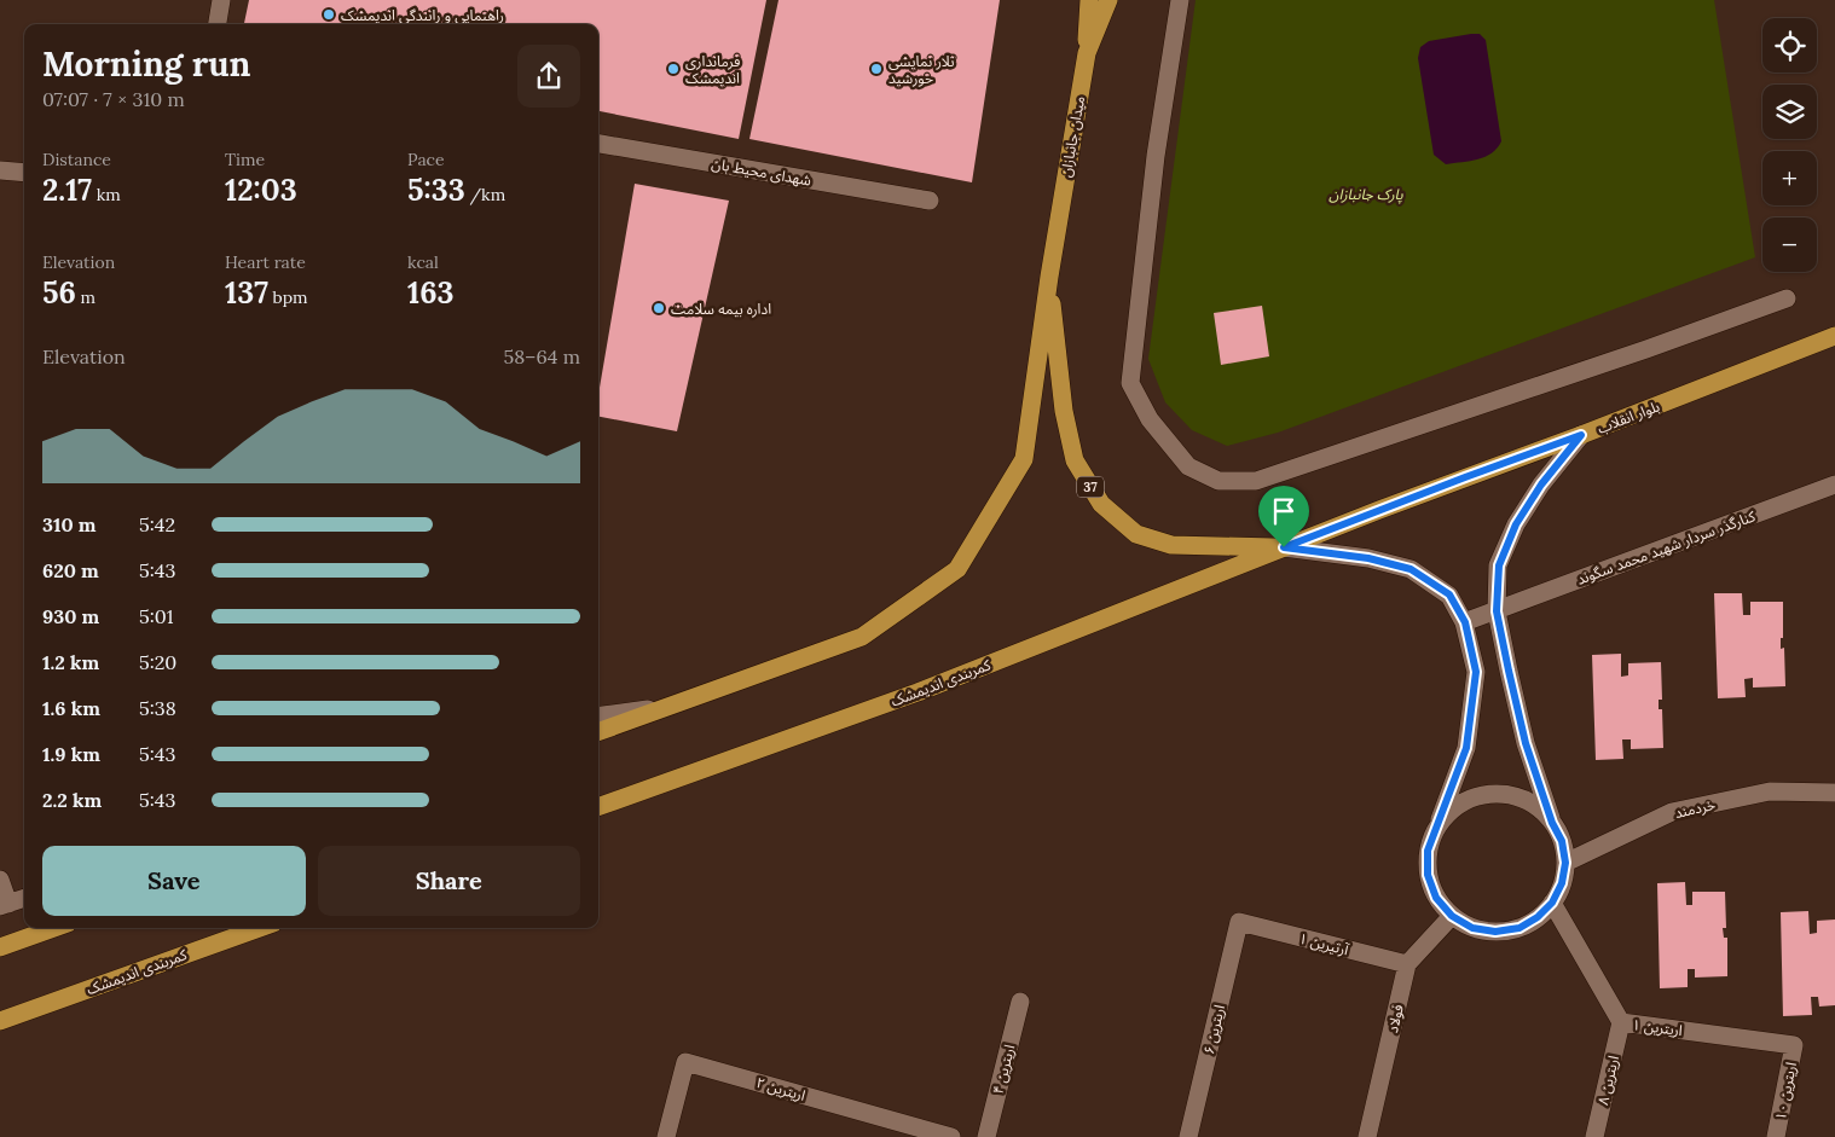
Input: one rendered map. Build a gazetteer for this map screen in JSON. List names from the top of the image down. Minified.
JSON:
{"streets":{"main road":["میدان جانبازان","بلوار انقلاب","37","کمربندی اندیمشک"],"street":["شهدای محیط بان","کنارگذر سردار شهید محمد سگوند","خردمند","آرتیرین ۱","فولاد","اریترین ۱","اریترین ۶","اریترین ۴","اریترین ۸","اریترین ۲","اریترین ۱۰"]},"crossings":[["میدان جانبازان","37"],["بلوار انقلاب","37"],["بلوار انقلاب","کمربندی اندیمشک"],["37","کمربندی اندیمشک"],["خردمند","فولاد"],["خردمند","اریترین ۱"],["آرتیرین ۱","فولاد"],["آرتیرین ۱","اریترین ۶"],["فولاد","اریترین ۱"],["اریترین ۱","اریترین ۸"],["اریترین ۱","اریترین ۱۰"]],"parks":["پارک جانبازان"],"places":["راهنمایی و رانندگی اندیمشک","فرمانداری اندیمشک","تلار نمایشی خورشید","اداره بیمه سلامت"],"page":{"map_buttons":["+","−"],"heading":["Morning run","07:07 · 7 × 310 m"],"stats":[["Distance","2.17 km"],["Time","12:03"],["Pace","5:33 /km"],["Elevation","56 m"],["Heart rate","137 bpm"],["kcal","163"]],"chart":["Elevation","58–64 m"],"list":[{"name":"310 m","note":"5:42"},{"name":"620 m","note":"5:43"},{"name":"930 m","note":"5:01"},{"name":"1.2 km","note":"5:20"},{"name":"1.6 km","note":"5:38"},{"name":"1.9 km","note":"5:43"},{"name":"2.2 km","note":"5:43"}],"buttons":["Save","Share"]}}
